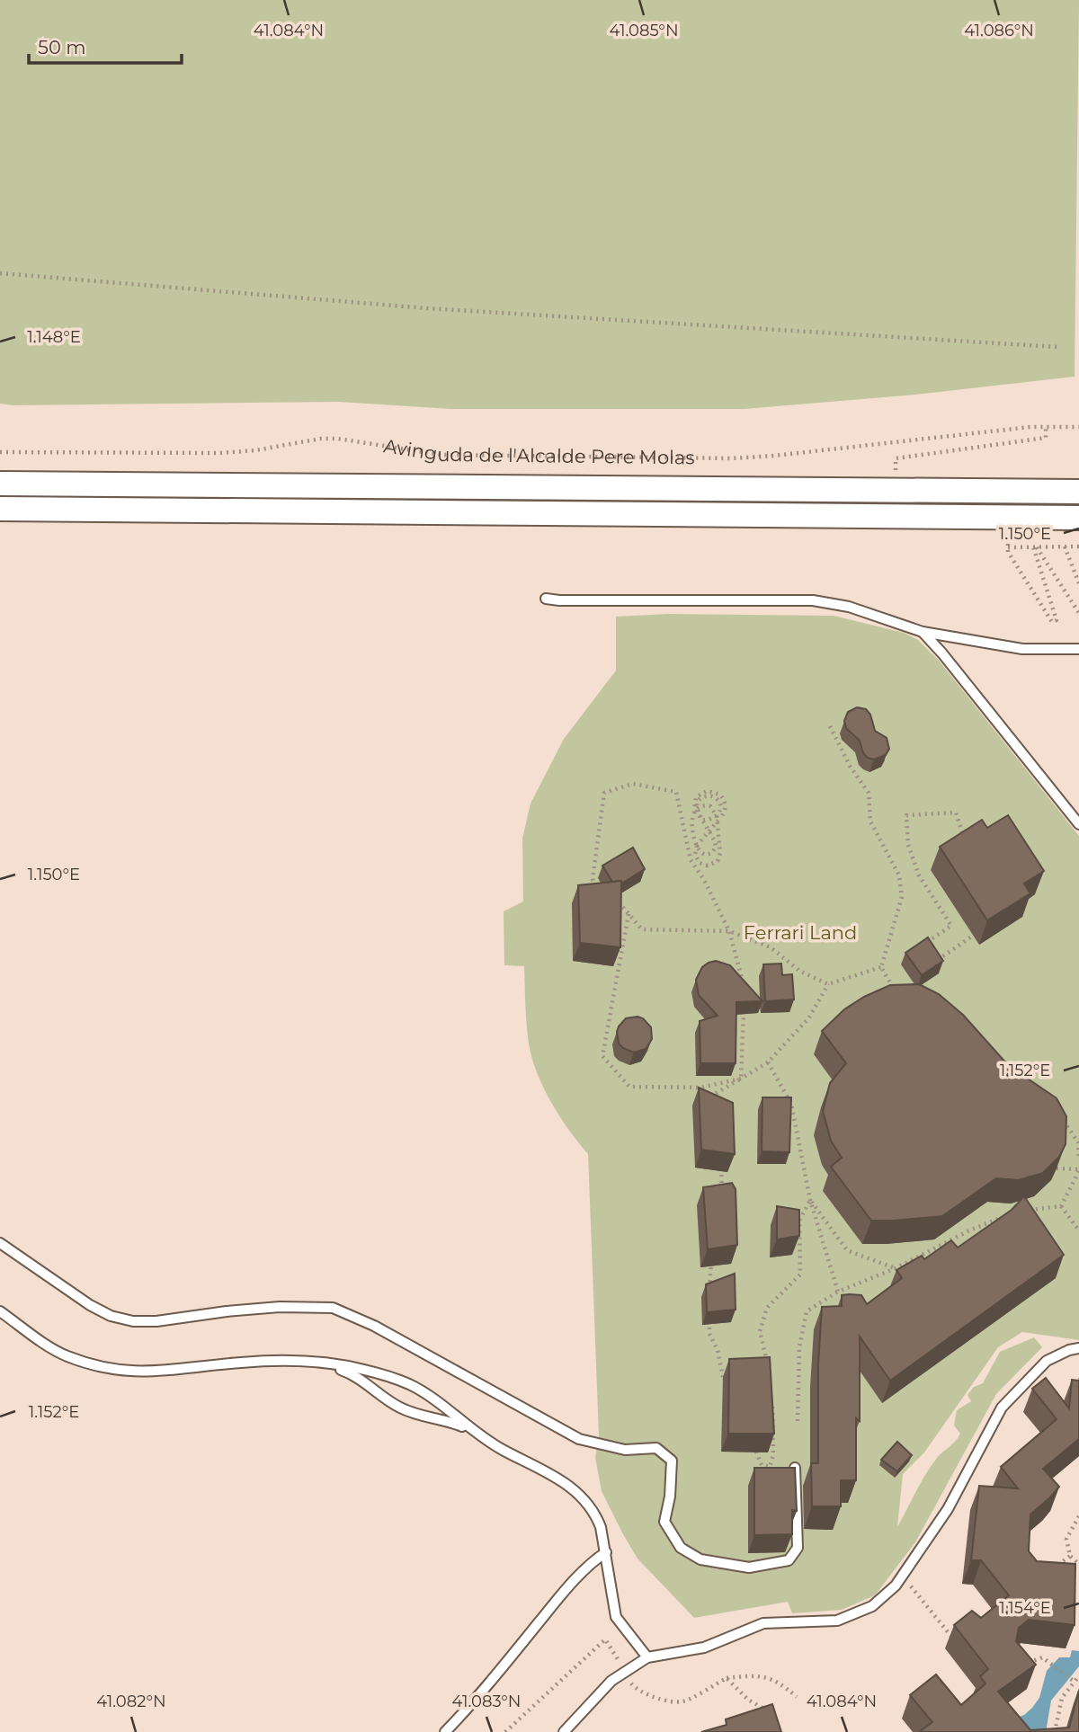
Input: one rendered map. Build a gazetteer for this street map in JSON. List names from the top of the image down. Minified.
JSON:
{"streets":{"street":["Avinguda de l'Alcalde Pere Molas"]},"parks":["Ferrari Land"],"scale_bar":"50 m","coordinates":["41.084°N","41.085°N","41.086°N","1.148°E","1.150°E","1.152°E","1.154°E","41.082°N","41.083°N"]}
